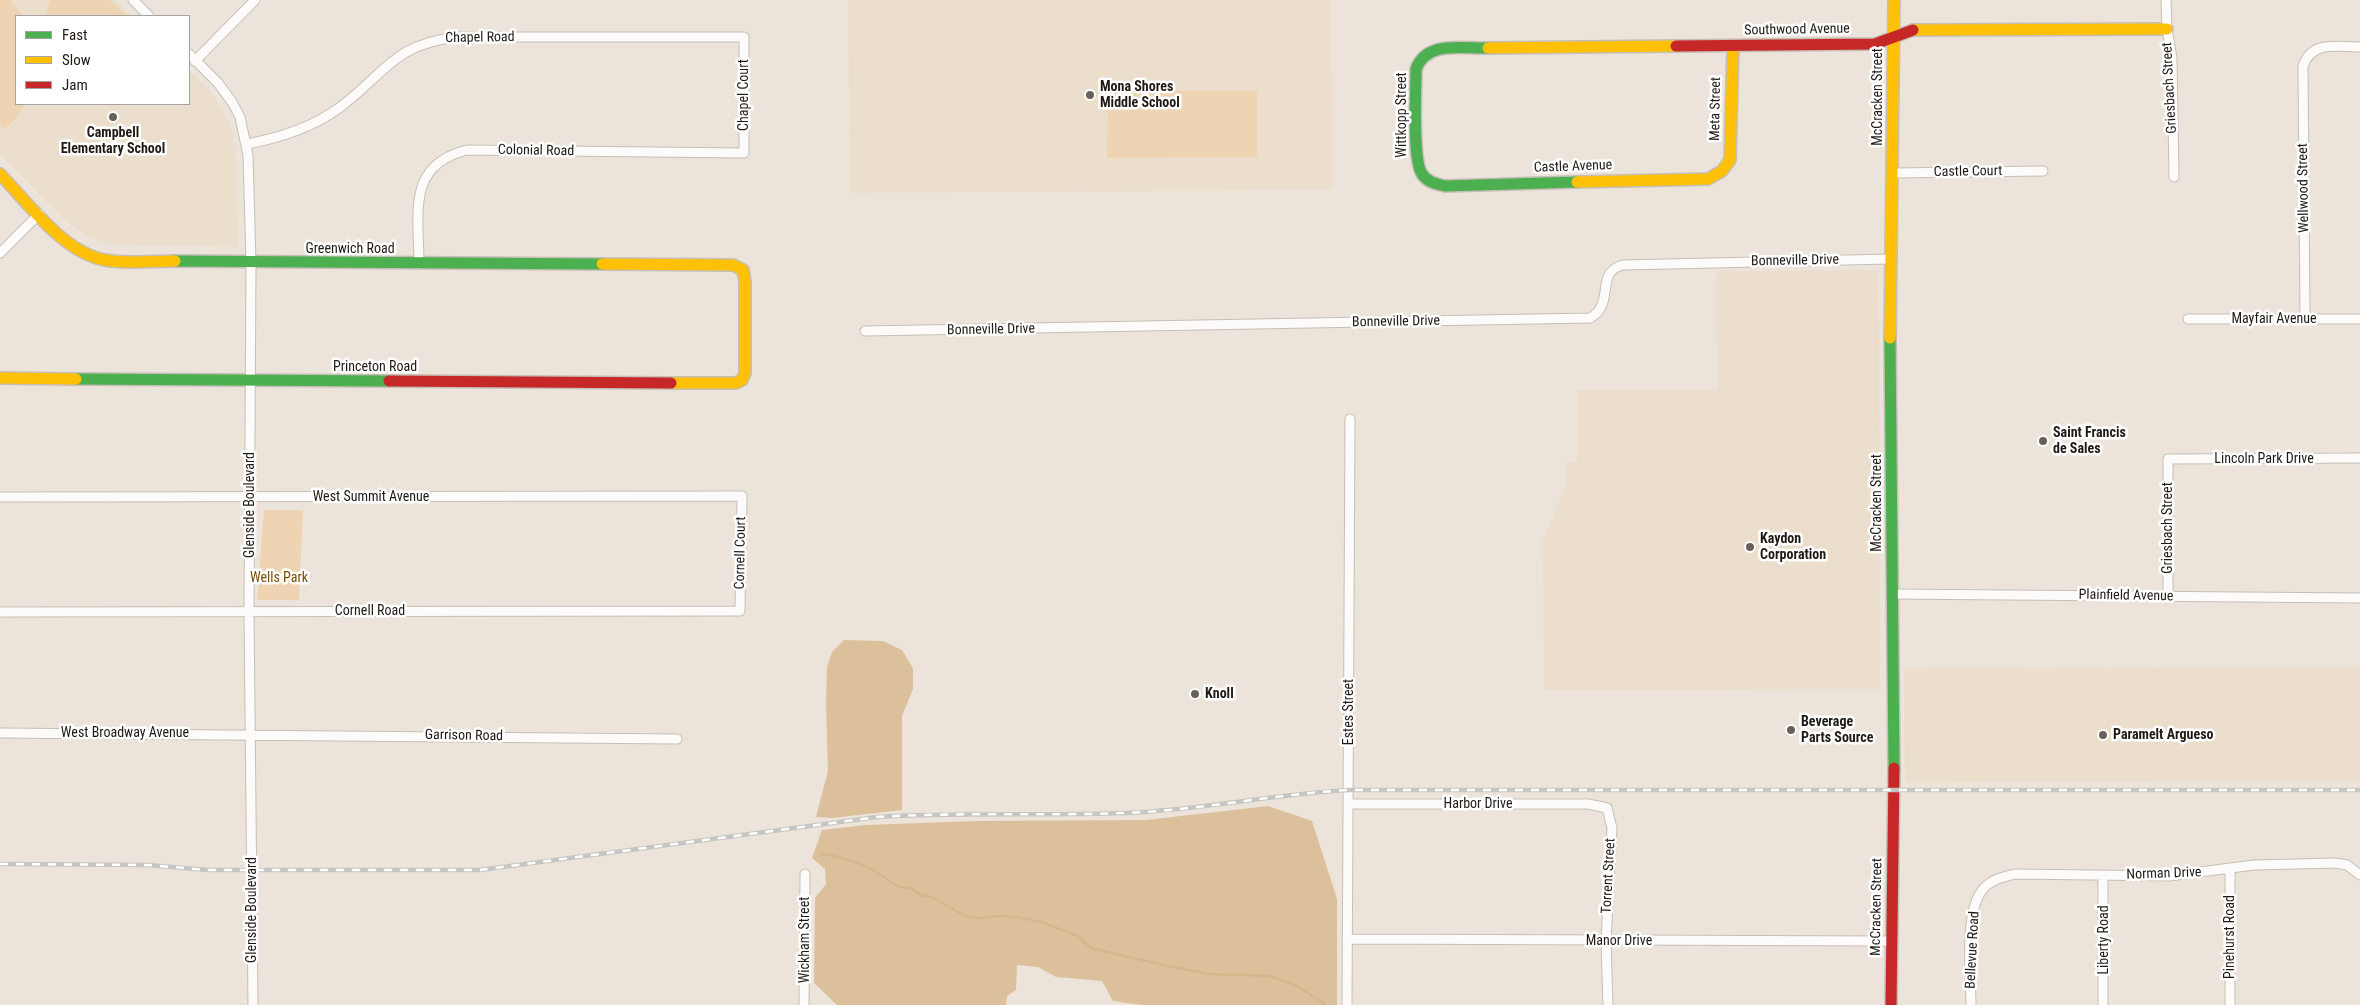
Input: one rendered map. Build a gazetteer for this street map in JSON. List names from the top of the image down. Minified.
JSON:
{"streets":{"street":["Southwood Avenue","Chapel Road","Griesbach Street","Chapel Court","McCracken Street","Meta Street","Wittkopp Street","Colonial Road","Castle Avenue","Castle Court","Wellwood Street","Greenwich Road","Bonneville Drive","Mayfair Avenue","Princeton Road","Lincoln Park Drive","West Summit Avenue","Glenside Boulevard","Cornell Court","Plainfield Avenue","Cornell Road","Estes Street","West Broadway Avenue","Garrison Road","Harbor Drive","Norman Drive","Torrent Street","Pinehurst Road","Wickham Street","Liberty Road","Manor Drive","Bellevue Road"]},"crossings":[["Southwood Avenue","Griesbach Street"],["Southwood Avenue","McCracken Street"],["Southwood Avenue","Meta Street"],["Southwood Avenue","Wittkopp Street"],["Chapel Road","Chapel Court"],["Chapel Road","Glenside Boulevard"],["Griesbach Street","Lincoln Park Drive"],["Griesbach Street","Plainfield Avenue"],["Chapel Court","Colonial Road"],["McCracken Street","Castle Court"],["McCracken Street","Bonneville Drive"],["McCracken Street","Plainfield Avenue"],["McCracken Street","Manor Drive"],["Meta Street","Castle Avenue"],["Wittkopp Street","Castle Avenue"],["Colonial Road","Greenwich Road"],["Wellwood Street","Mayfair Avenue"],["Greenwich Road","Princeton Road"],["Greenwich Road","Glenside Boulevard"],["Princeton Road","Glenside Boulevard"],["West Summit Avenue","Glenside Boulevard"],["West Summit Avenue","Cornell Court"],["Glenside Boulevard","Cornell Road"],["Glenside Boulevard","West Broadway Avenue"],["Glenside Boulevard","Garrison Road"],["Cornell Court","Cornell Road"],["Estes Street","Harbor Drive"],["Estes Street","Manor Drive"],["West Broadway Avenue","Garrison Road"],["Harbor Drive","Torrent Street"],["Norman Drive","Pinehurst Road"],["Norman Drive","Liberty Road"],["Norman Drive","Bellevue Road"],["Torrent Street","Manor Drive"]],"parks":["Wells Park"],"places":["Mona Shores Middle School","Campbell Elementary School","Saint Francis de Sales","Kaydon Corporation","Knoll","Beverage Parts Source","Paramelt Argueso"],"legend":["Fast","Slow","Jam"]}
